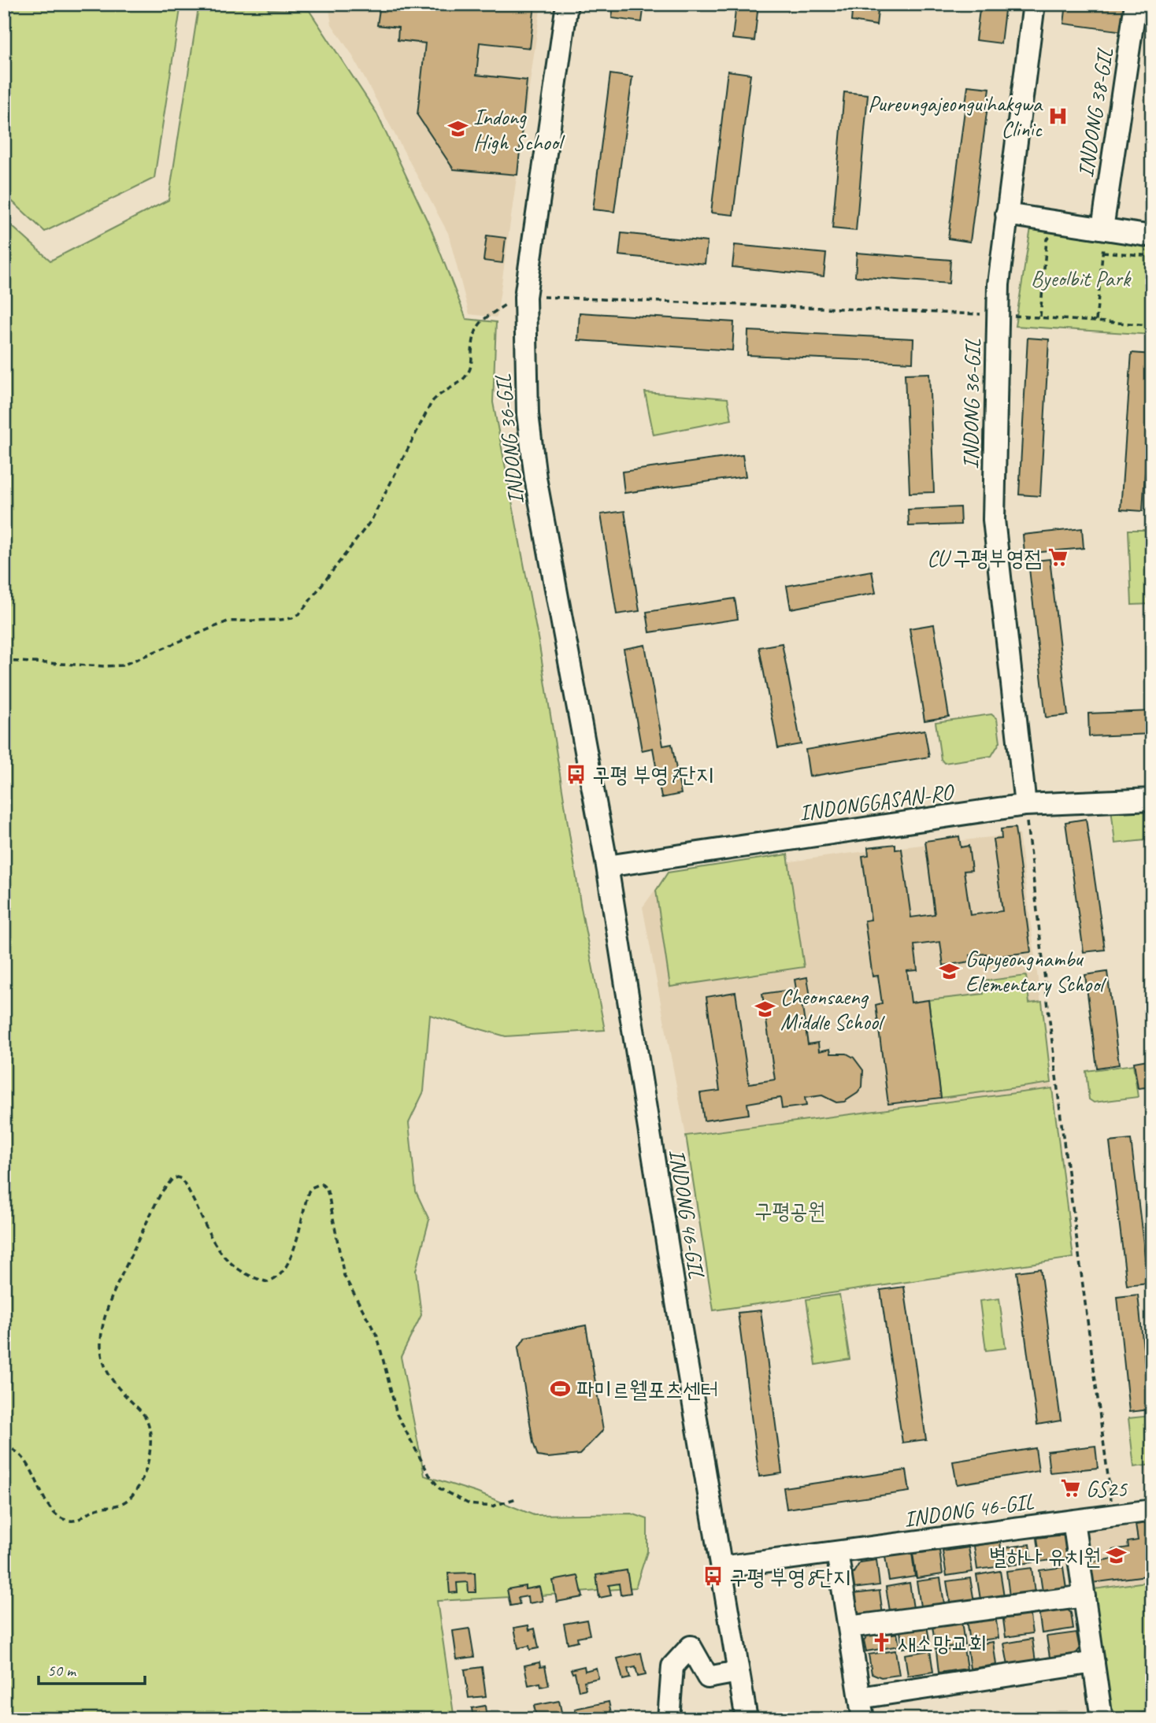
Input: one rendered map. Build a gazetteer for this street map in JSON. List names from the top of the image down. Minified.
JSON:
{"streets":{"street":["INDONG 38-GIL","INDONG 36-GIL","INDONGGASAN-RO","INDONG 46-GIL"]},"crossings":[["INDONG 36-GIL","INDONGGASAN-RO"],["INDONG 36-GIL","INDONG 46-GIL"],["INDONGGASAN-RO","INDONG 46-GIL"]],"parks":["Byeolbit Park","구평공원"],"places":{"hospital":["Pureungajeonguihakgwa Clinic"],"school or university":["Indong High School","Gupyeongnambu Elementary School","Cheonsaeng Middle School","별하나 유치원"],"supermarket":["CU 구평부영점","GS25"],"bus stop":["구평 부영7단지","구평 부영8단지"],"sports":["파미르웰포츠센터"],"church":["새소망교회"]},"scale_bar":"50 m"}
